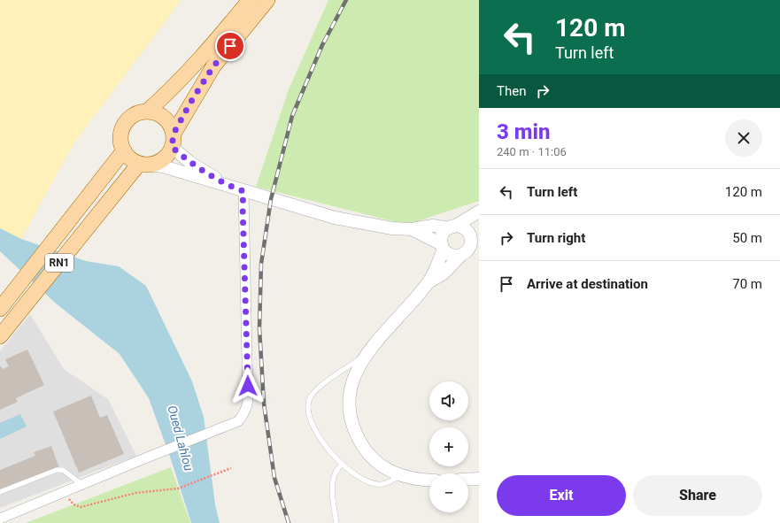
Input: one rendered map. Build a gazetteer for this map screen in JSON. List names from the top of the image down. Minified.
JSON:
{"streets":{"main road":["RN1"]},"water":["Oued Lahlou"],"page":{"turn":["120 m","Turn left"],"then":"Then","heading":["3 min","240 m · 11:06"],"list":[{"name":"Turn left","value":"120 m"},{"name":"Turn right","value":"50 m"},{"name":"Arrive at destination","value":"70 m"}],"map_buttons":["+","−"],"buttons":["Exit","Share"]}}
